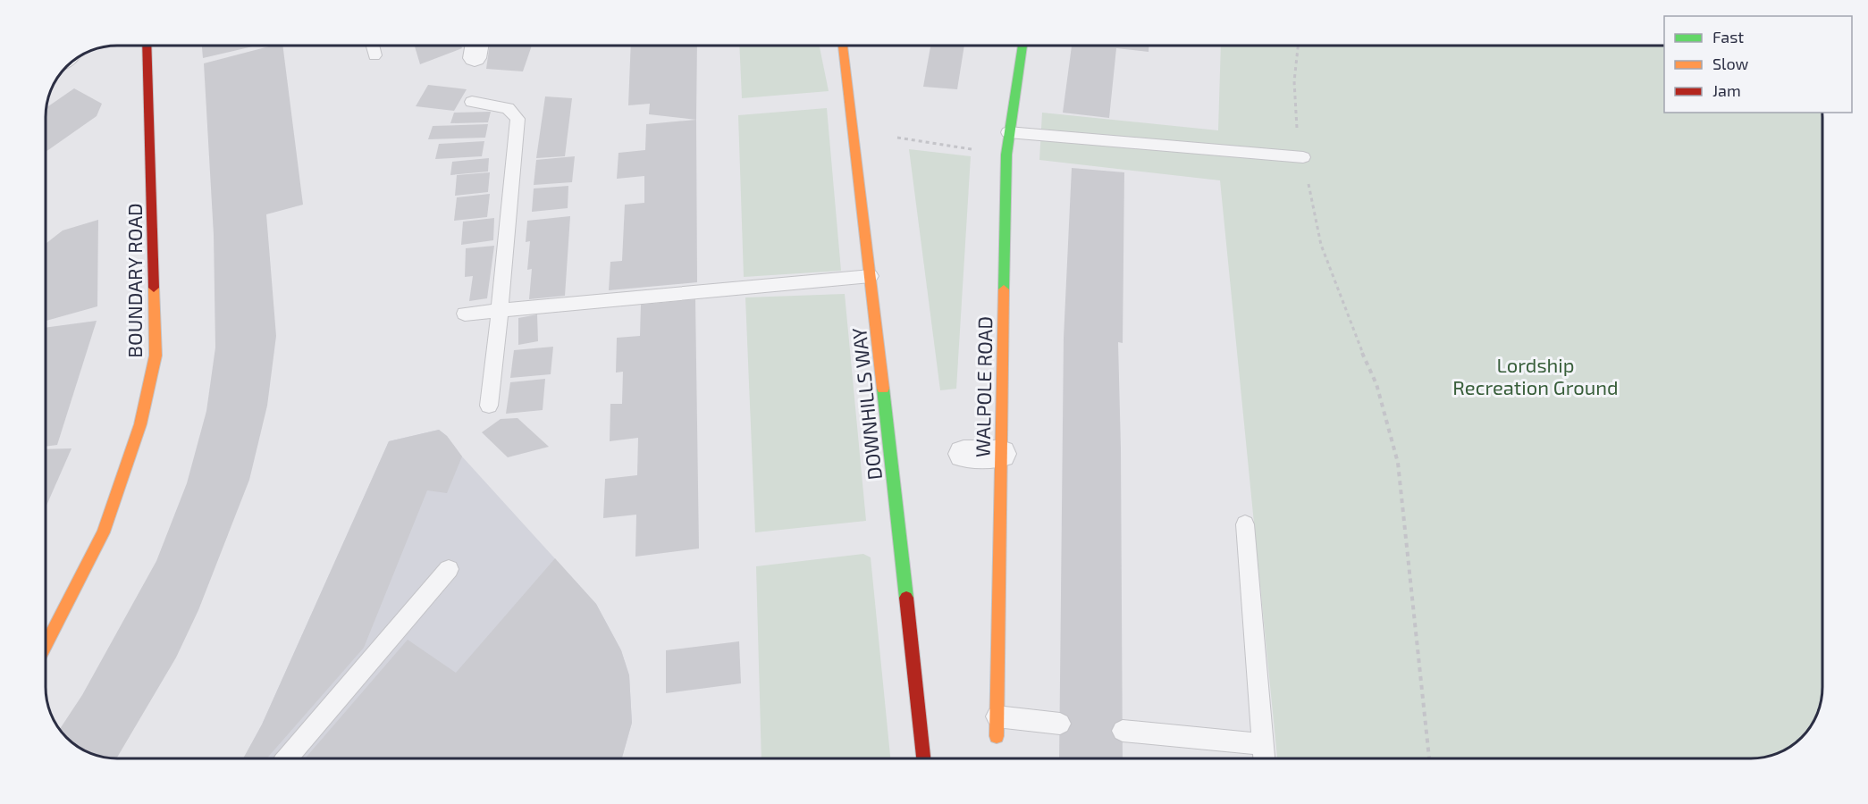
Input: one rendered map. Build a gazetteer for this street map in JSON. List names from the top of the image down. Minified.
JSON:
{"streets":{"street":["BOUNDARY ROAD","WALPOLE ROAD","DOWNHILLS WAY"]},"parks":["Lordship Recreation Ground"],"legend":["Fast","Slow","Jam"]}
